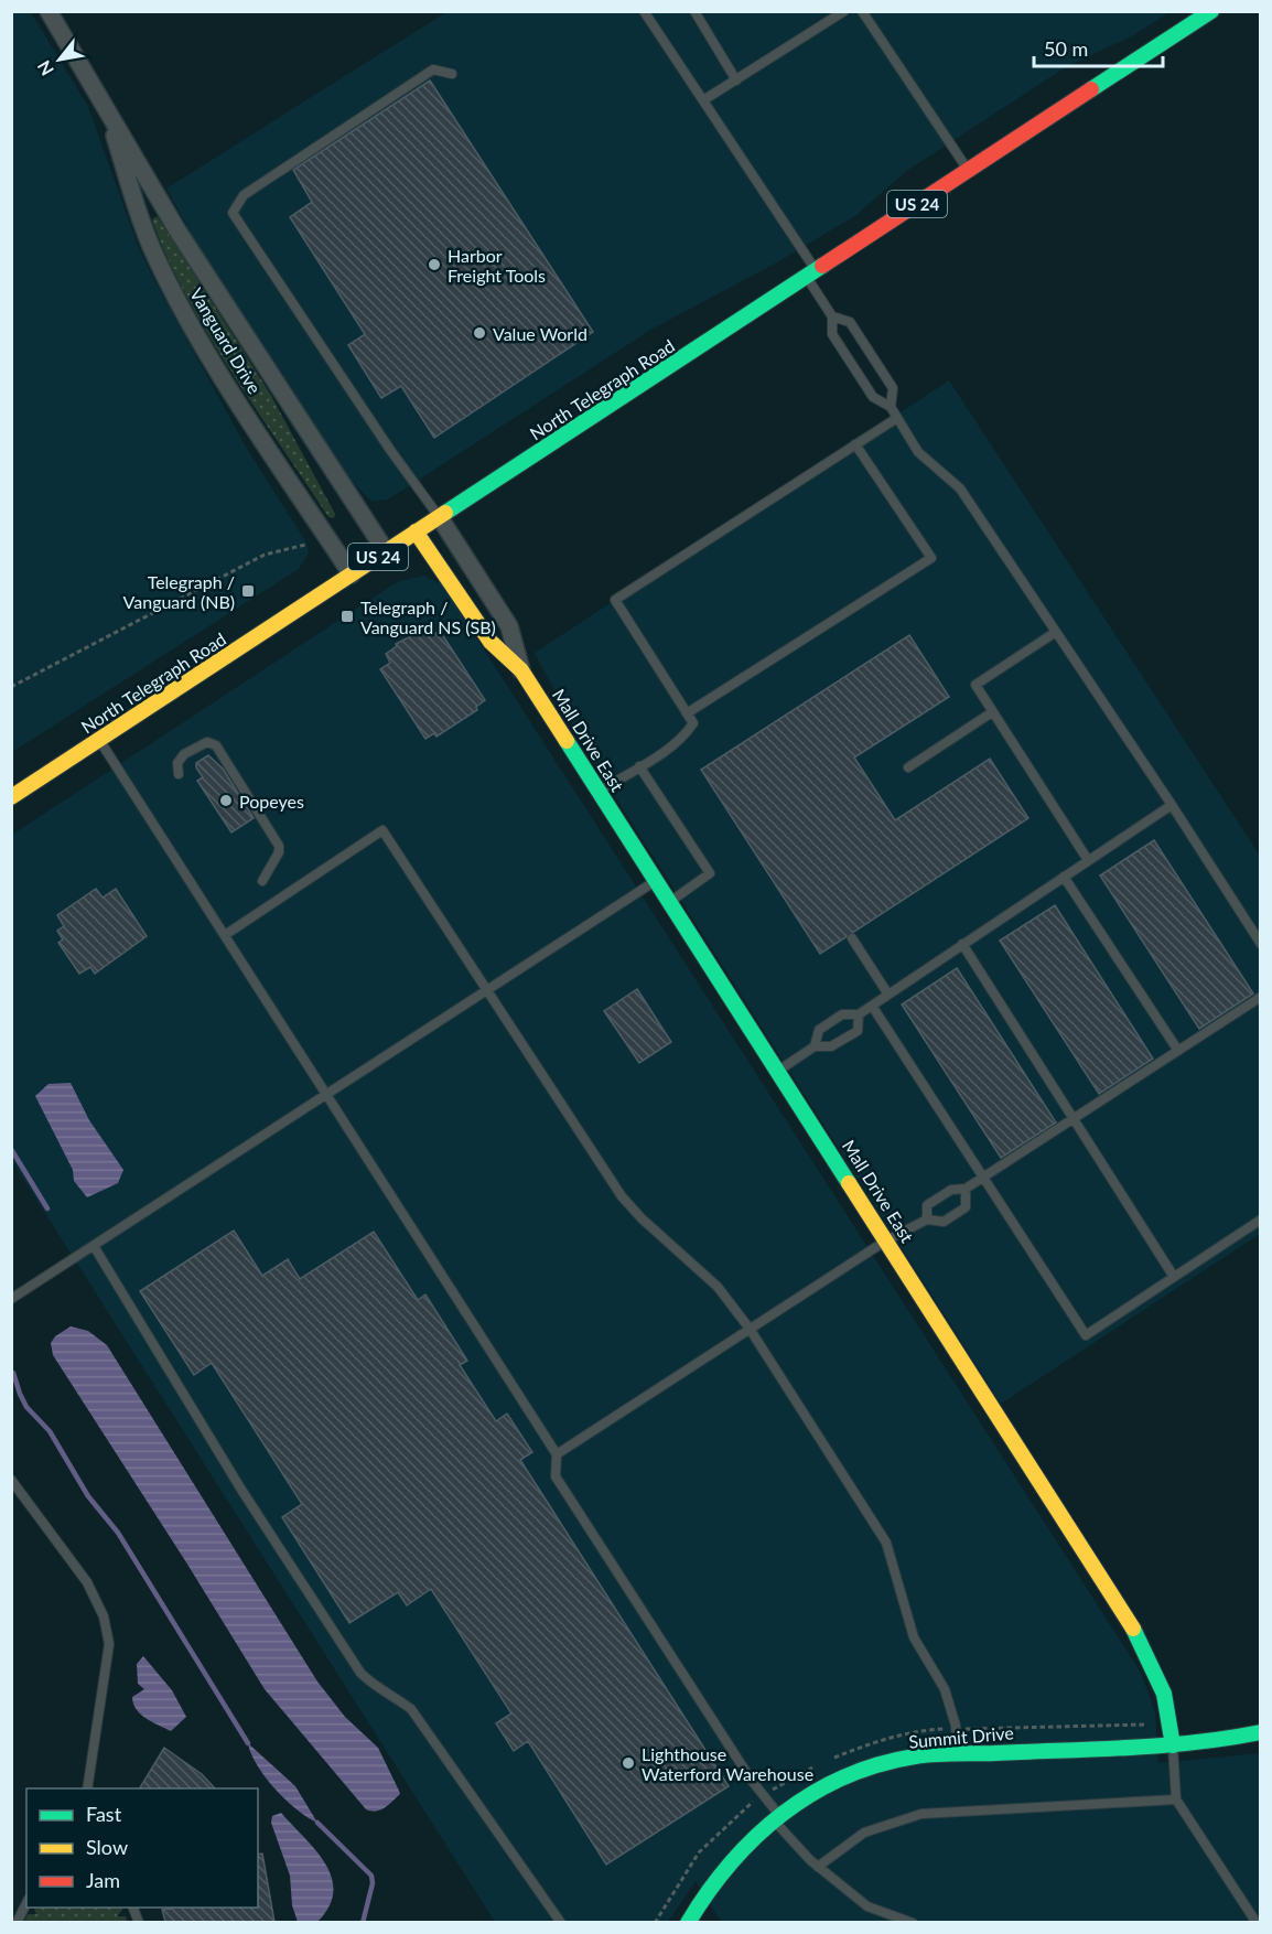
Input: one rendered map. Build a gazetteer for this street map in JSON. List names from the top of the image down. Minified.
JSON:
{"streets":{"street":["US 24","Vanguard Drive","North Telegraph Road","Mall Drive East","Summit Drive"]},"crossings":[["Vanguard Drive","North Telegraph Road"],["North Telegraph Road","Mall Drive East"],["Mall Drive East","Summit Drive"]],"places":{"other":["Harbor Freight Tools","Value World","Popeyes","Lighthouse Waterford Warehouse"],"transit":["Telegraph / Vanguard (NB)","Telegraph / Vanguard NS (SB)"]},"legend":["Fast","Slow","Jam"],"scale_bar":"50 m","north":"bottom left"}
